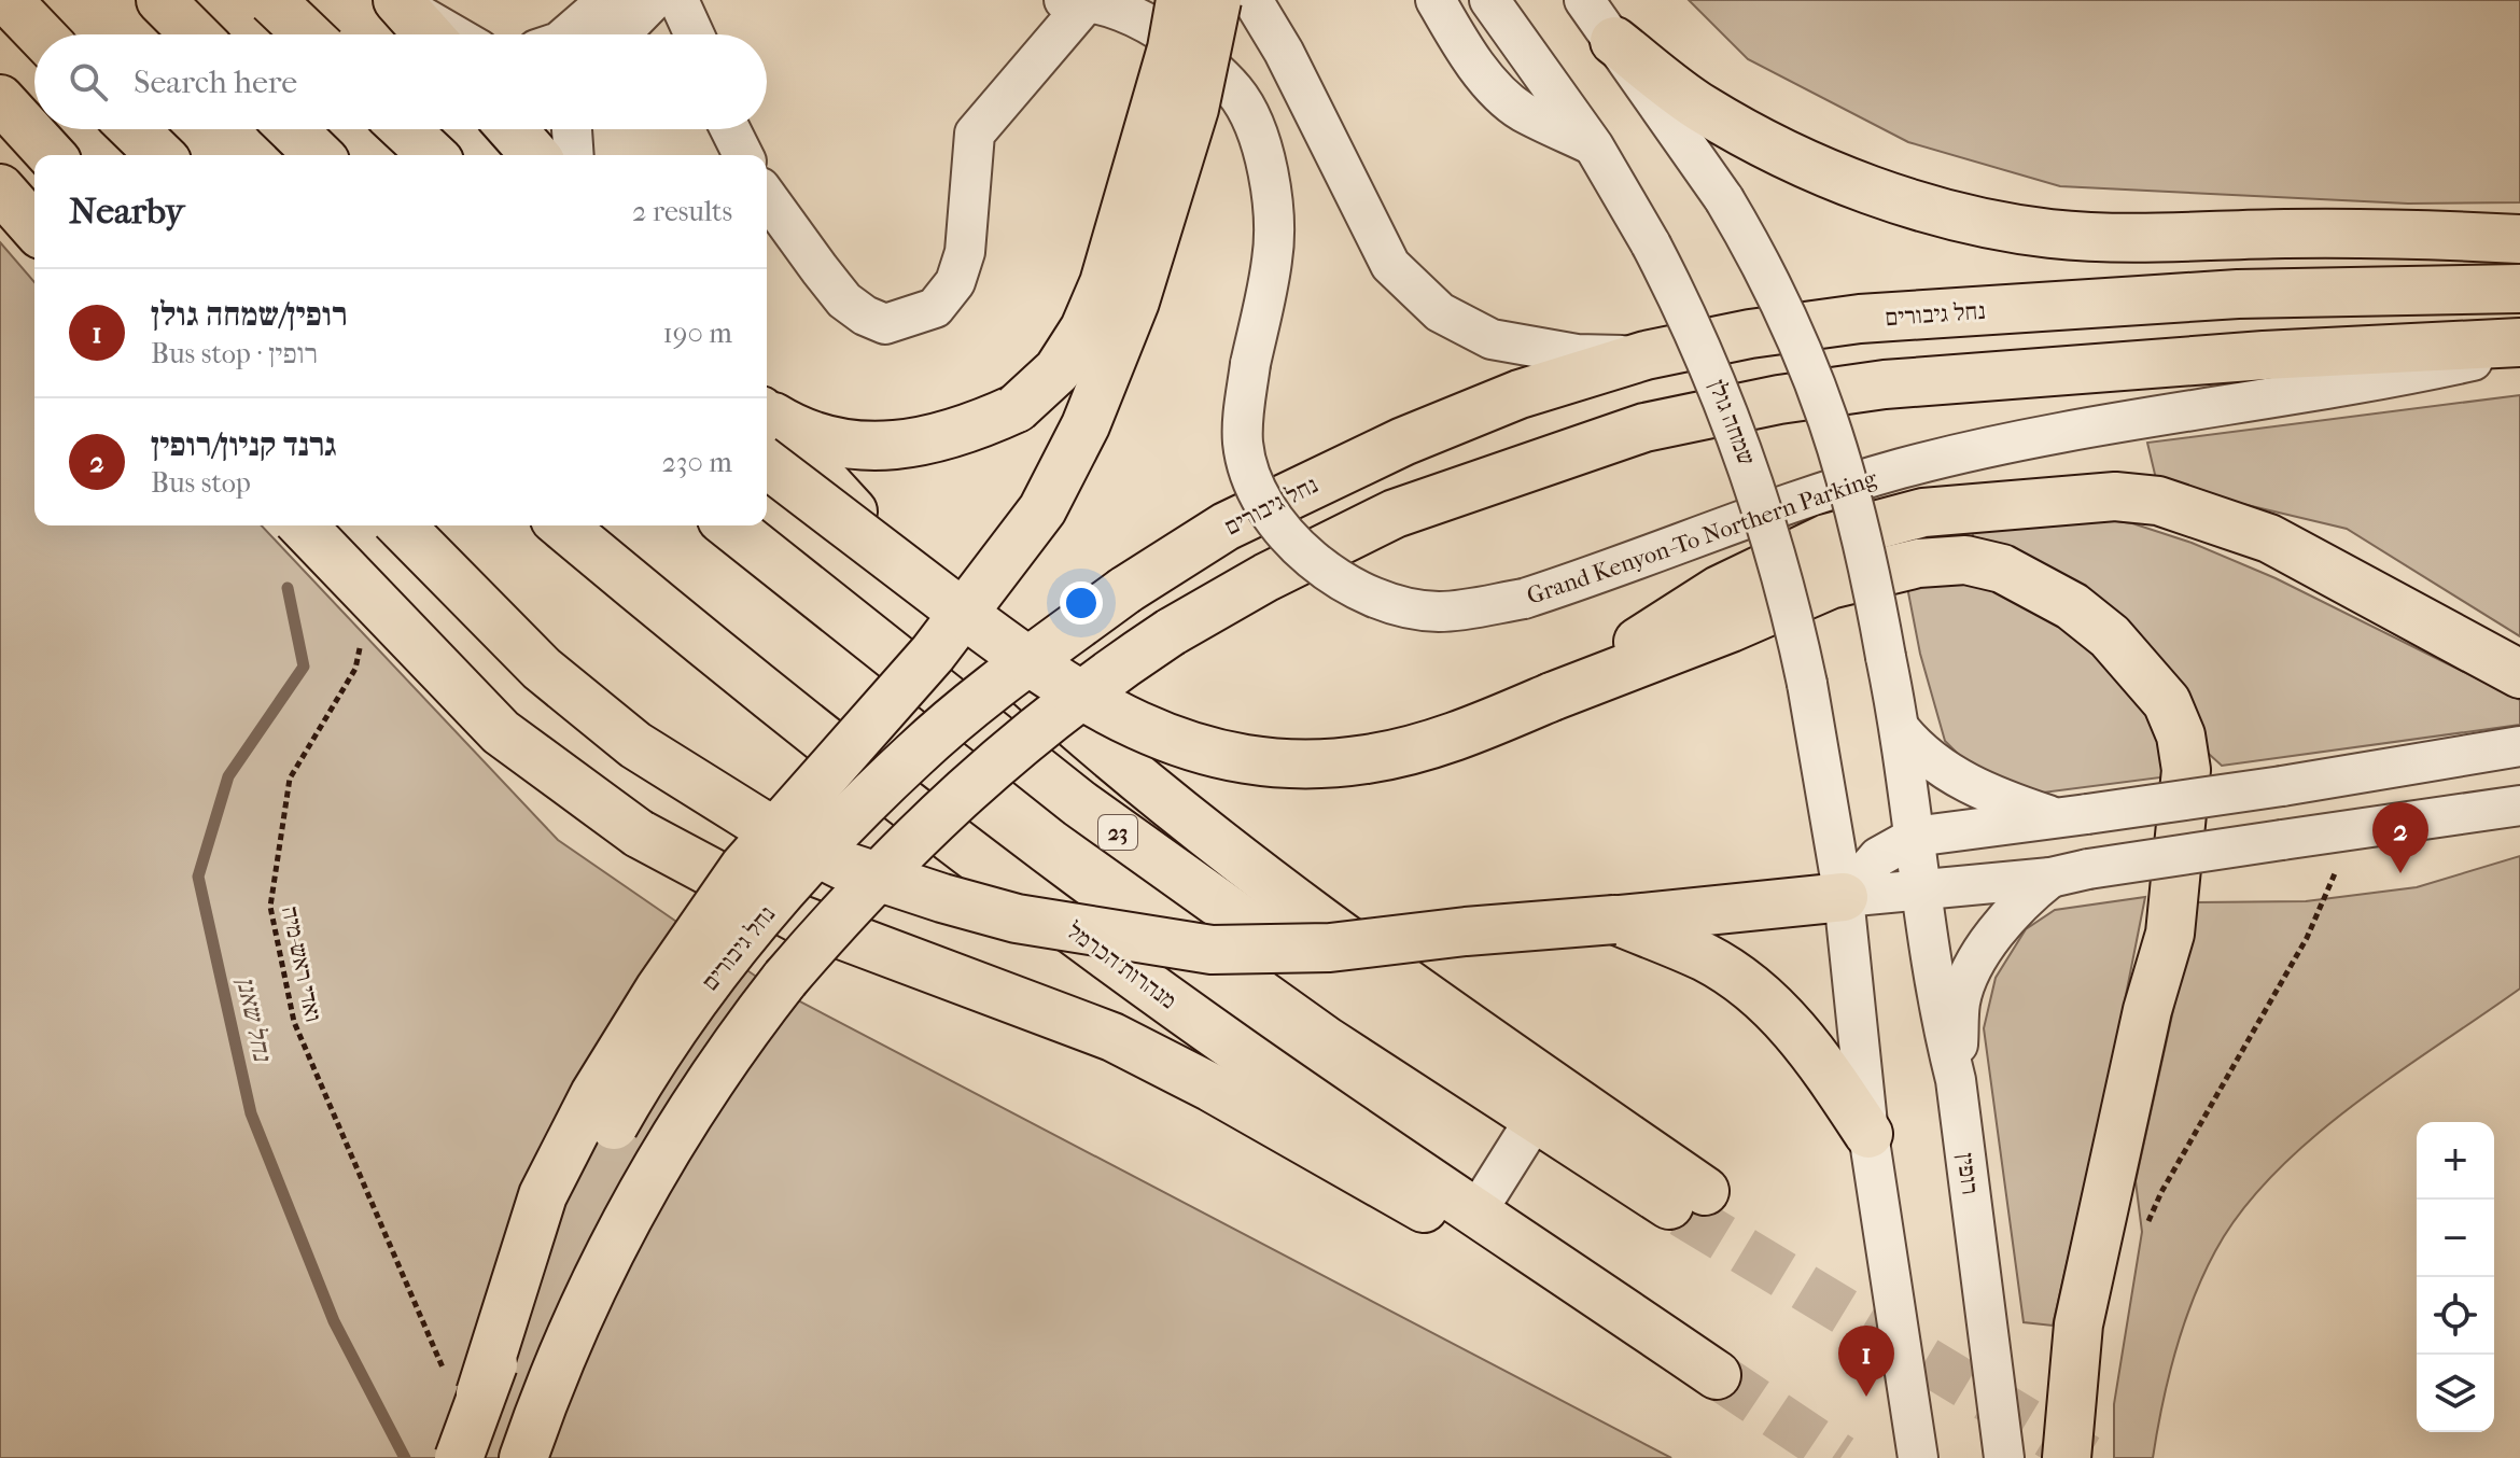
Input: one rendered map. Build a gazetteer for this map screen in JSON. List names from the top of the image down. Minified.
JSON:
{"streets":{"main road":["נחל גיבורים","23","מנהרות הכרמל"],"street":["שמחה גולן","Grand Kenyon-To Northern Parking","רופין"],"path":["ואדי ראש-מיה"]},"crossings":[["נחל גיבורים","ואדי ראש-מיה"]],"water":["נחל שאנן"],"page":{"search":"Search here","heading":["Nearby","2 results"],"list":[{"mark":"1","name":"רופין/שמחה גולן","note":"Bus stop · רופין","value":"190 m"},{"mark":"2","name":"גרנד קניון/רופין","note":"Bus stop","value":"230 m"}],"pins":["2","1"],"map_buttons":["+","−"]}}
